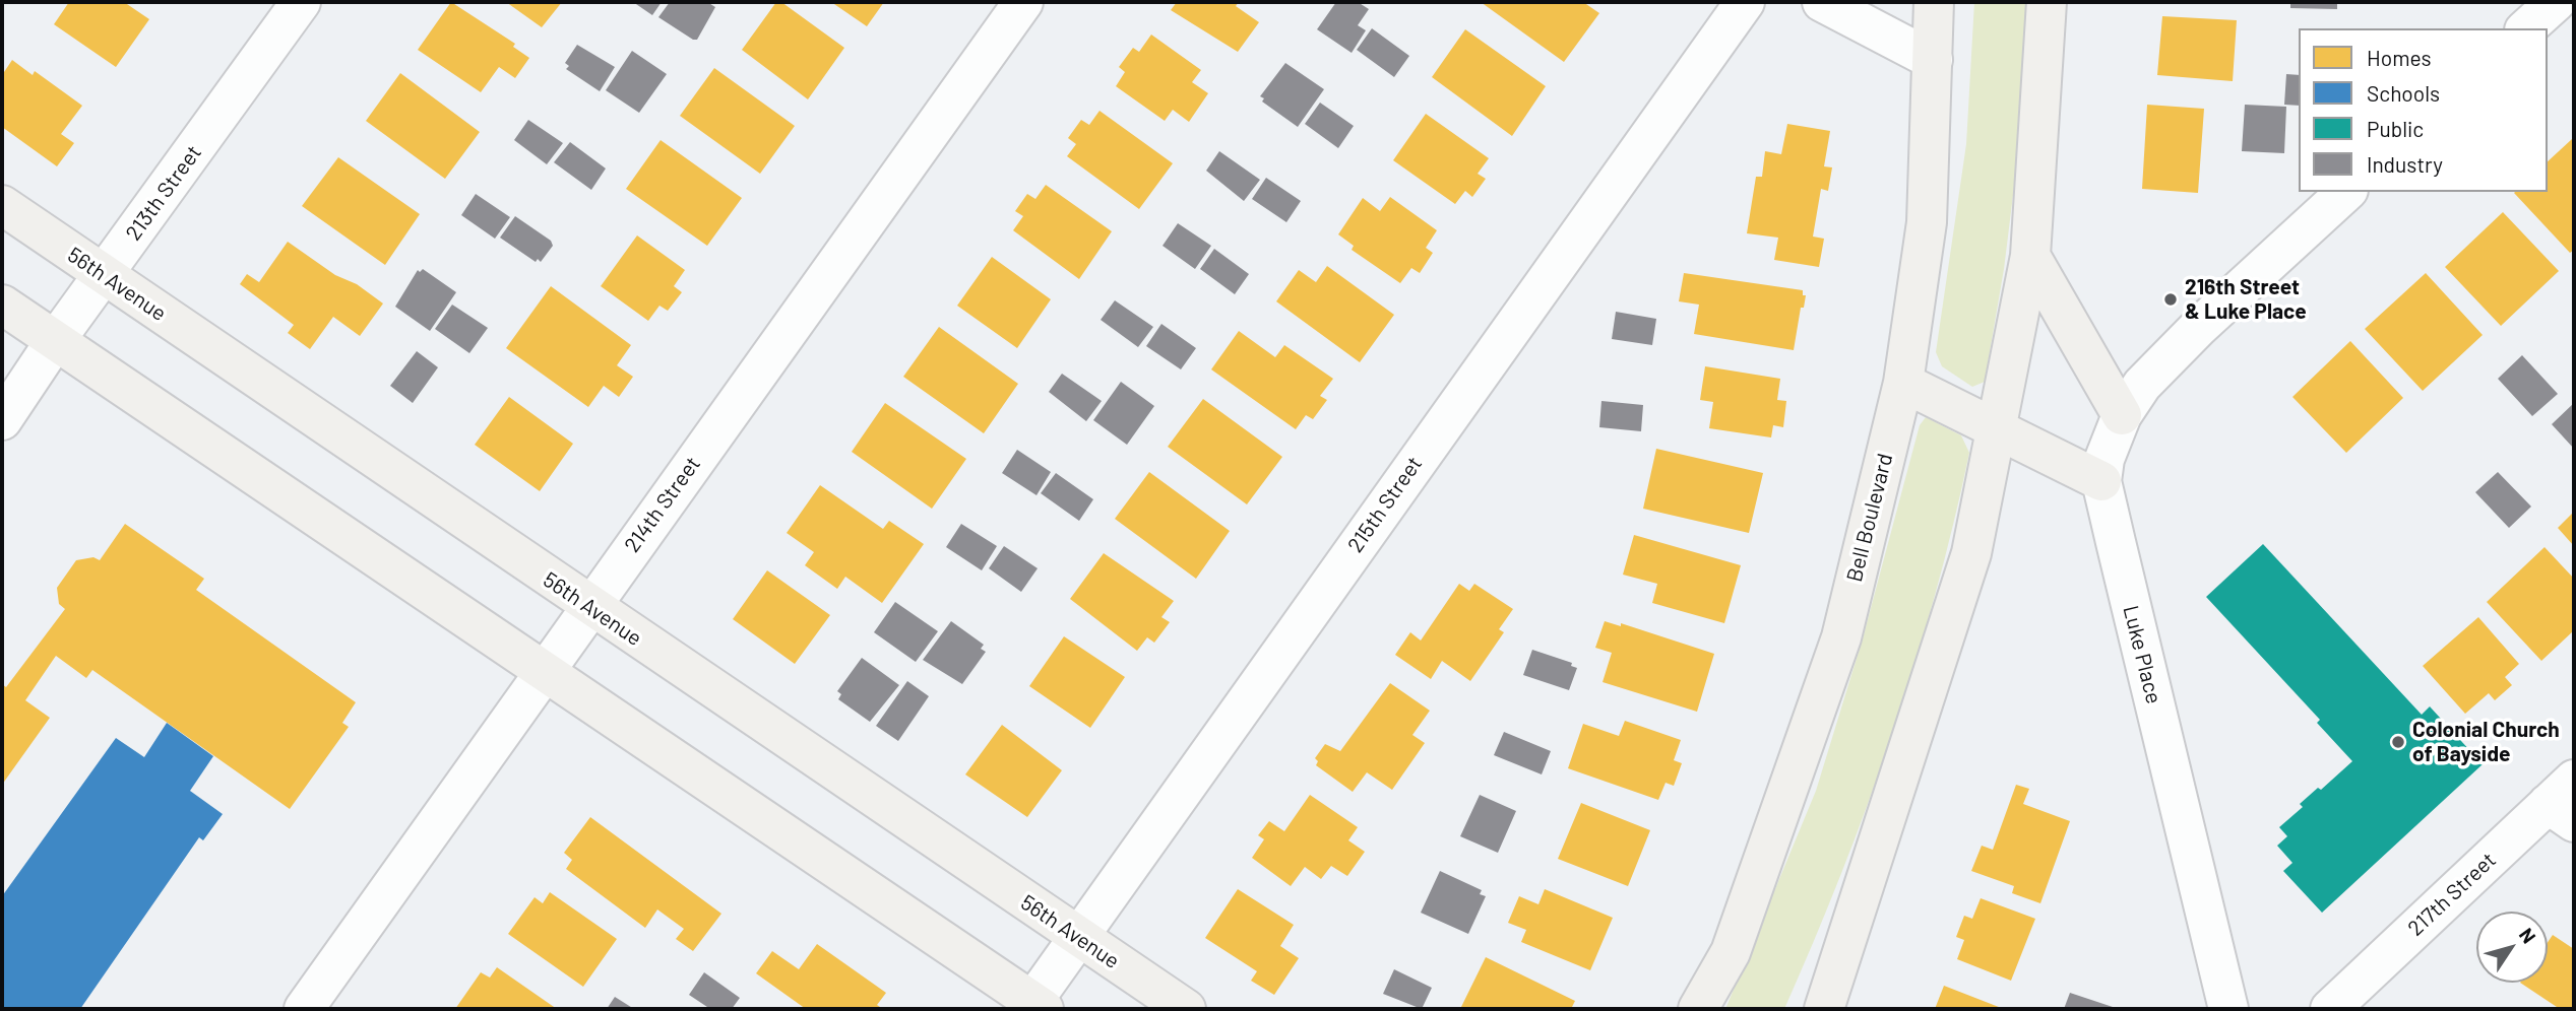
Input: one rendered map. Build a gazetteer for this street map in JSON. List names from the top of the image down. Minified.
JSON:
{"streets":{"street":["213th Street","56th Avenue","214th Street","215th Street","Bell Boulevard","Luke Place","217th Street"]},"crossings":[["213th Street","56th Avenue"],["56th Avenue","214th Street"],["56th Avenue","215th Street"]],"places":["216th Street & Luke Place","Colonial Church of Bayside"],"legend":["Homes","Schools","Public","Industry"],"north":"top right"}
